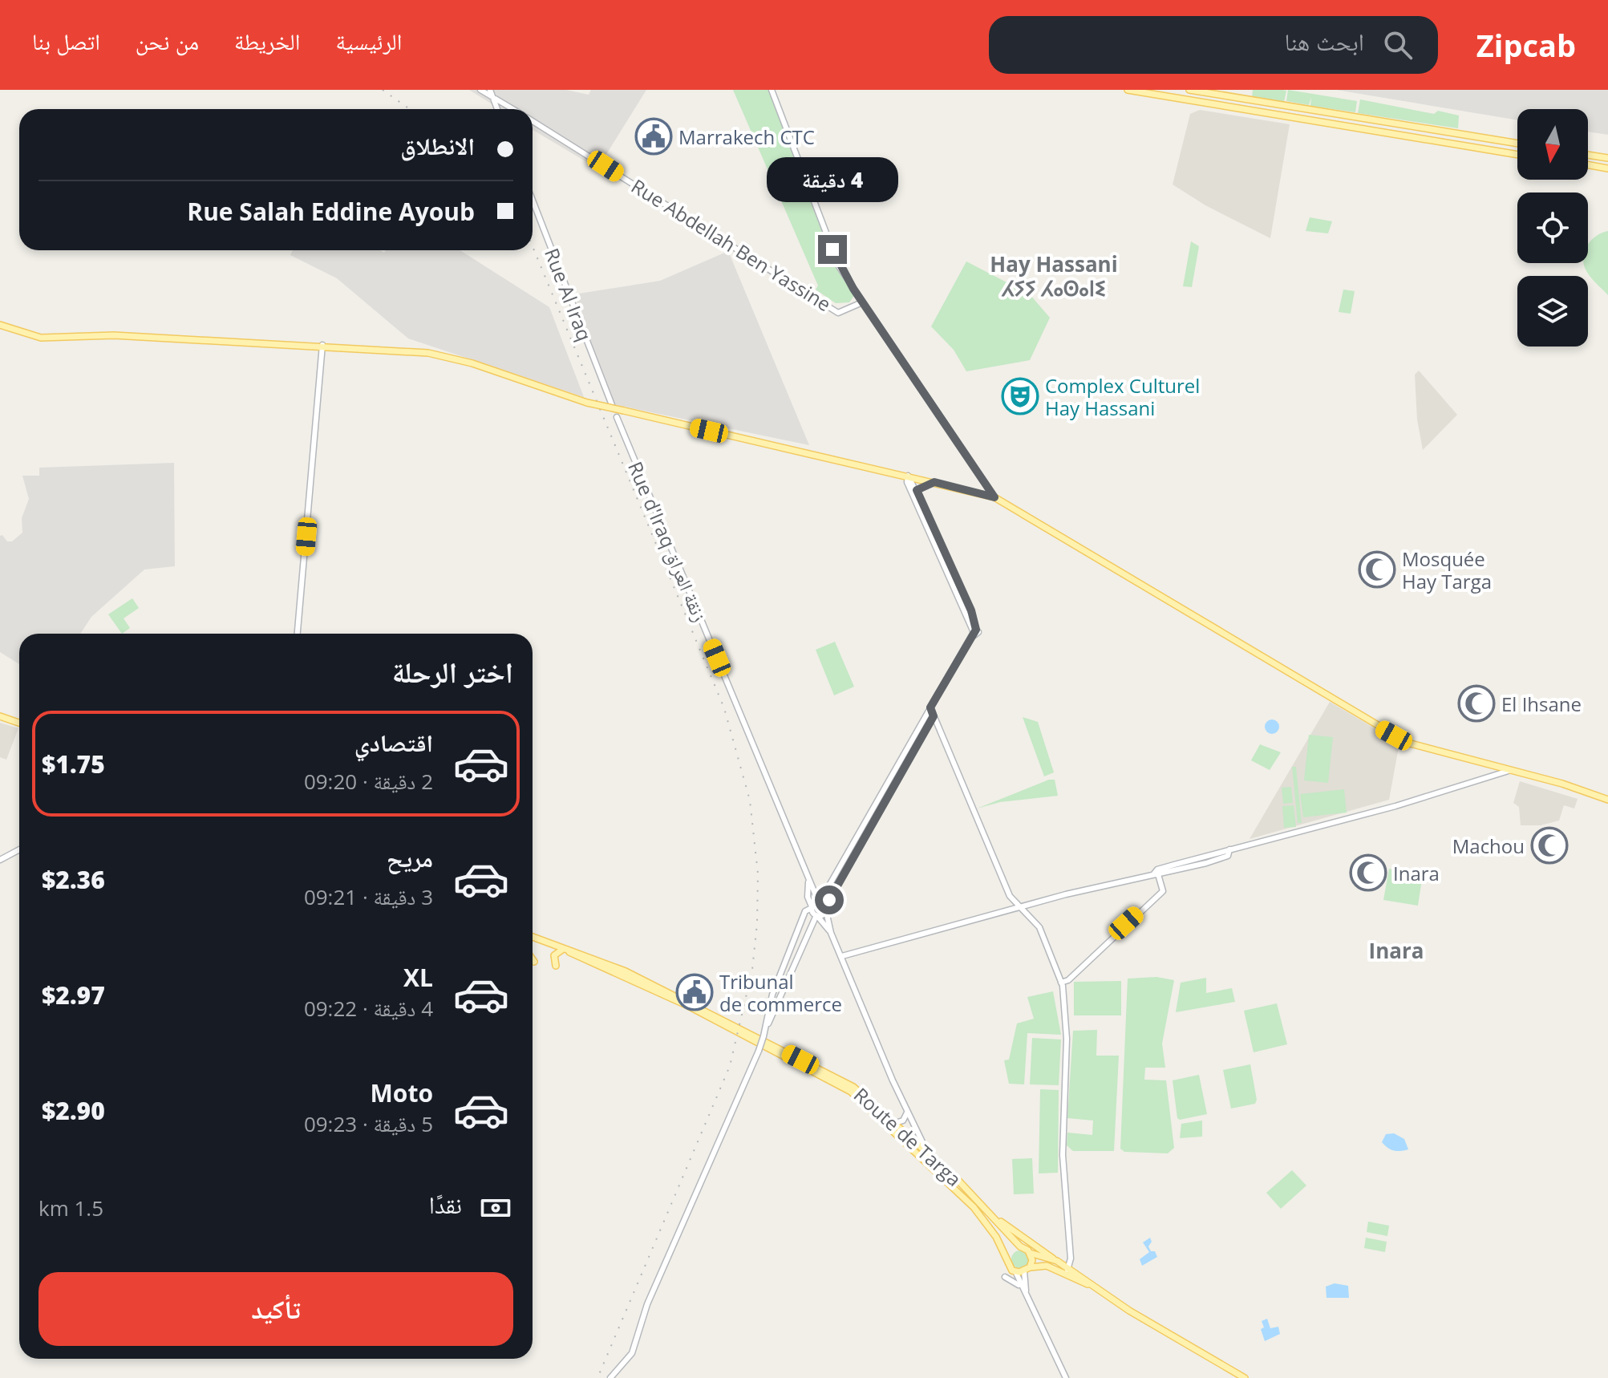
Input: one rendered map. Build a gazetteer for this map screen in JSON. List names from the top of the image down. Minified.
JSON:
{"streets":{"main road":["Route de Targa"],"street":["Rue Abdellah Ben Yassine","Rue Al Iraq","Rue d'Iraq زنقة العراق"]},"districts":["Hay Hassani ⵃⵢⵢ ⵃⴰⵙⴰⵏⵉ","Inara"],"places":{"public building":["Marrakech CTC","Tribunal de commerce"],"theatre":["Complex Culturel Hay Hassani"],"mosque":["Mosquée Hay Targa","El Ihsane","Machou","Inara"]},"north":"bottom","page":{"header":"Zipcab","search":"ابحث هنا","nav":["الرئيسية","الخريطة","من نحن","اتصل بنا"],"banner":["الانطلاق","Rue Salah Eddine Ayoub"],"bubble":"4 دقيقة","heading":"اختر الرحلة","list":[{"name":"اقتصادي","note":"2 دقيقة · 09:20","value":"$1.75"},{"name":"مريح","note":"3 دقيقة · 09:21","value":"$2.36"},{"name":"XL","note":"4 دقيقة · 09:22","value":"$2.97"},{"name":"Moto","note":"5 دقيقة · 09:23","value":"$2.90"}],"pay":["نقدًا","1.5 km"],"buttons":"تأكيد"}}
